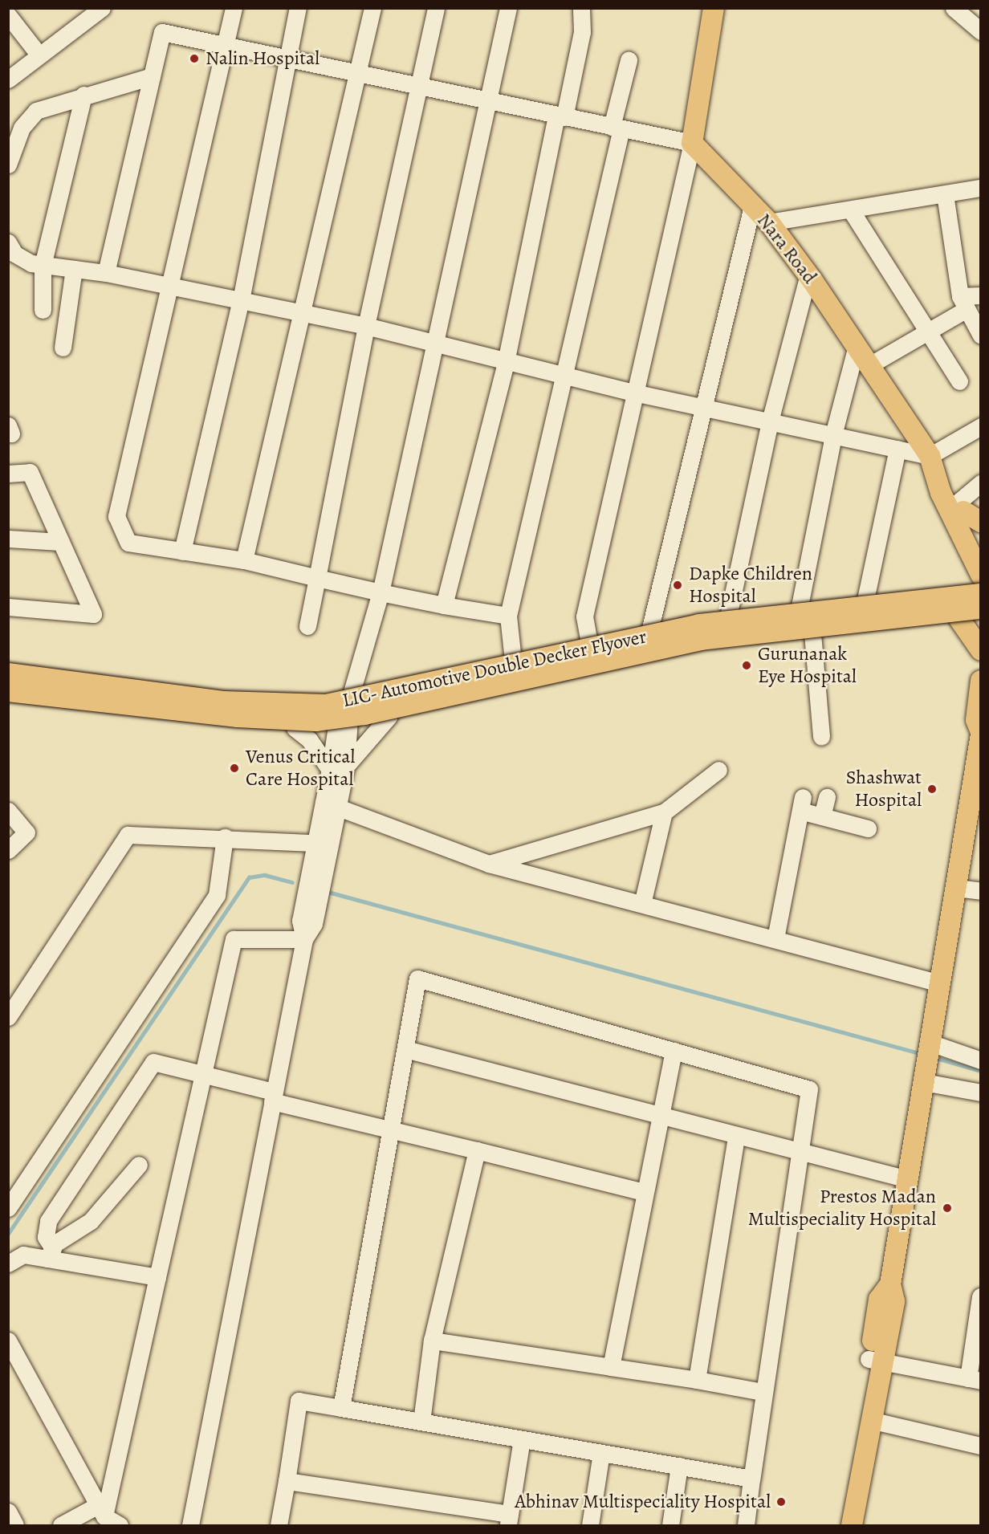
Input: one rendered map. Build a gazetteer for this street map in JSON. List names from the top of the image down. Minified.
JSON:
{"streets":{"main road":["Nara Road","LIC- Automotive Double Decker Flyover"]},"places":["Nalin Hospital","Dapke Children Hospital","Gurunanak Eye Hospital","Venus Critical Care Hospital","Shashwat Hospital","Prestos Madan Multispeciality Hospital","Abhinav Multispeciality Hospital"]}
